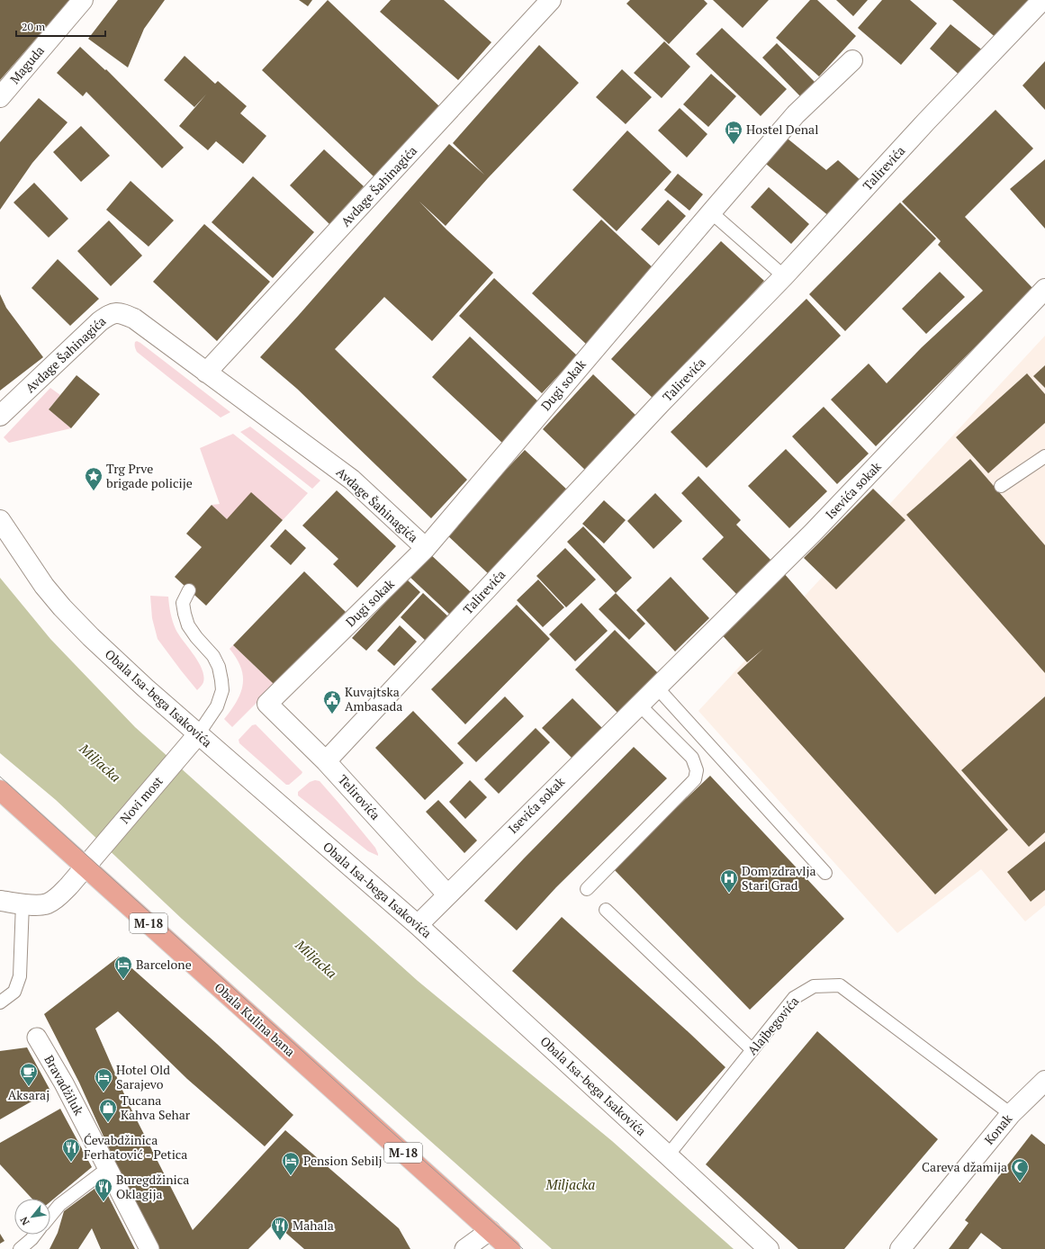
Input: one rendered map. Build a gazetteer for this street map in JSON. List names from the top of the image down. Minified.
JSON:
{"streets":{"main road":["M-18","Obala Kulina bana"],"street":["Maguda","Talirevića","Avdage Šahinagića","Dugi sokak","Isevića sokak","Obala Isa-bega Isakovića","Telirovića","Novi most","Bravadžiluk","Konak"],"lane":["Alajbegovića"]},"crossings":[["Talirevića","Telirovića"],["Avdage Šahinagića","Dugi sokak"],["Dugi sokak","Telirovića"],["Isevića sokak","Obala Isa-bega Isakovića"],["Isevića sokak","Telirovića"],["Obala Isa-bega Isakovića","Novi most"],["Obala Isa-bega Isakovića","Alajbegovića"],["Novi most","Obala Kulina bana"],["Alajbegovića","Konak"]],"water":["Miljacka"],"places":{"hotel":["Hostel Denal","Barcelone","Hotel Old Sarajevo","Pension Sebilj"],"place":["Trg Prve brigade policije"],"public building":["Kuvajtska Ambasada"],"hospital":["Dom zdravlja Stari Grad"],"cafe":["Aksaraj"],"shop":["Tucana Kahva Sehar"],"restaurant":["Ćevabdžinica Ferhatović - Petica","Buregdžinica Oklagija","Mahala"],"mosque":["Careva džamija"]},"scale_bar":"20 m","north":"bottom left"}
